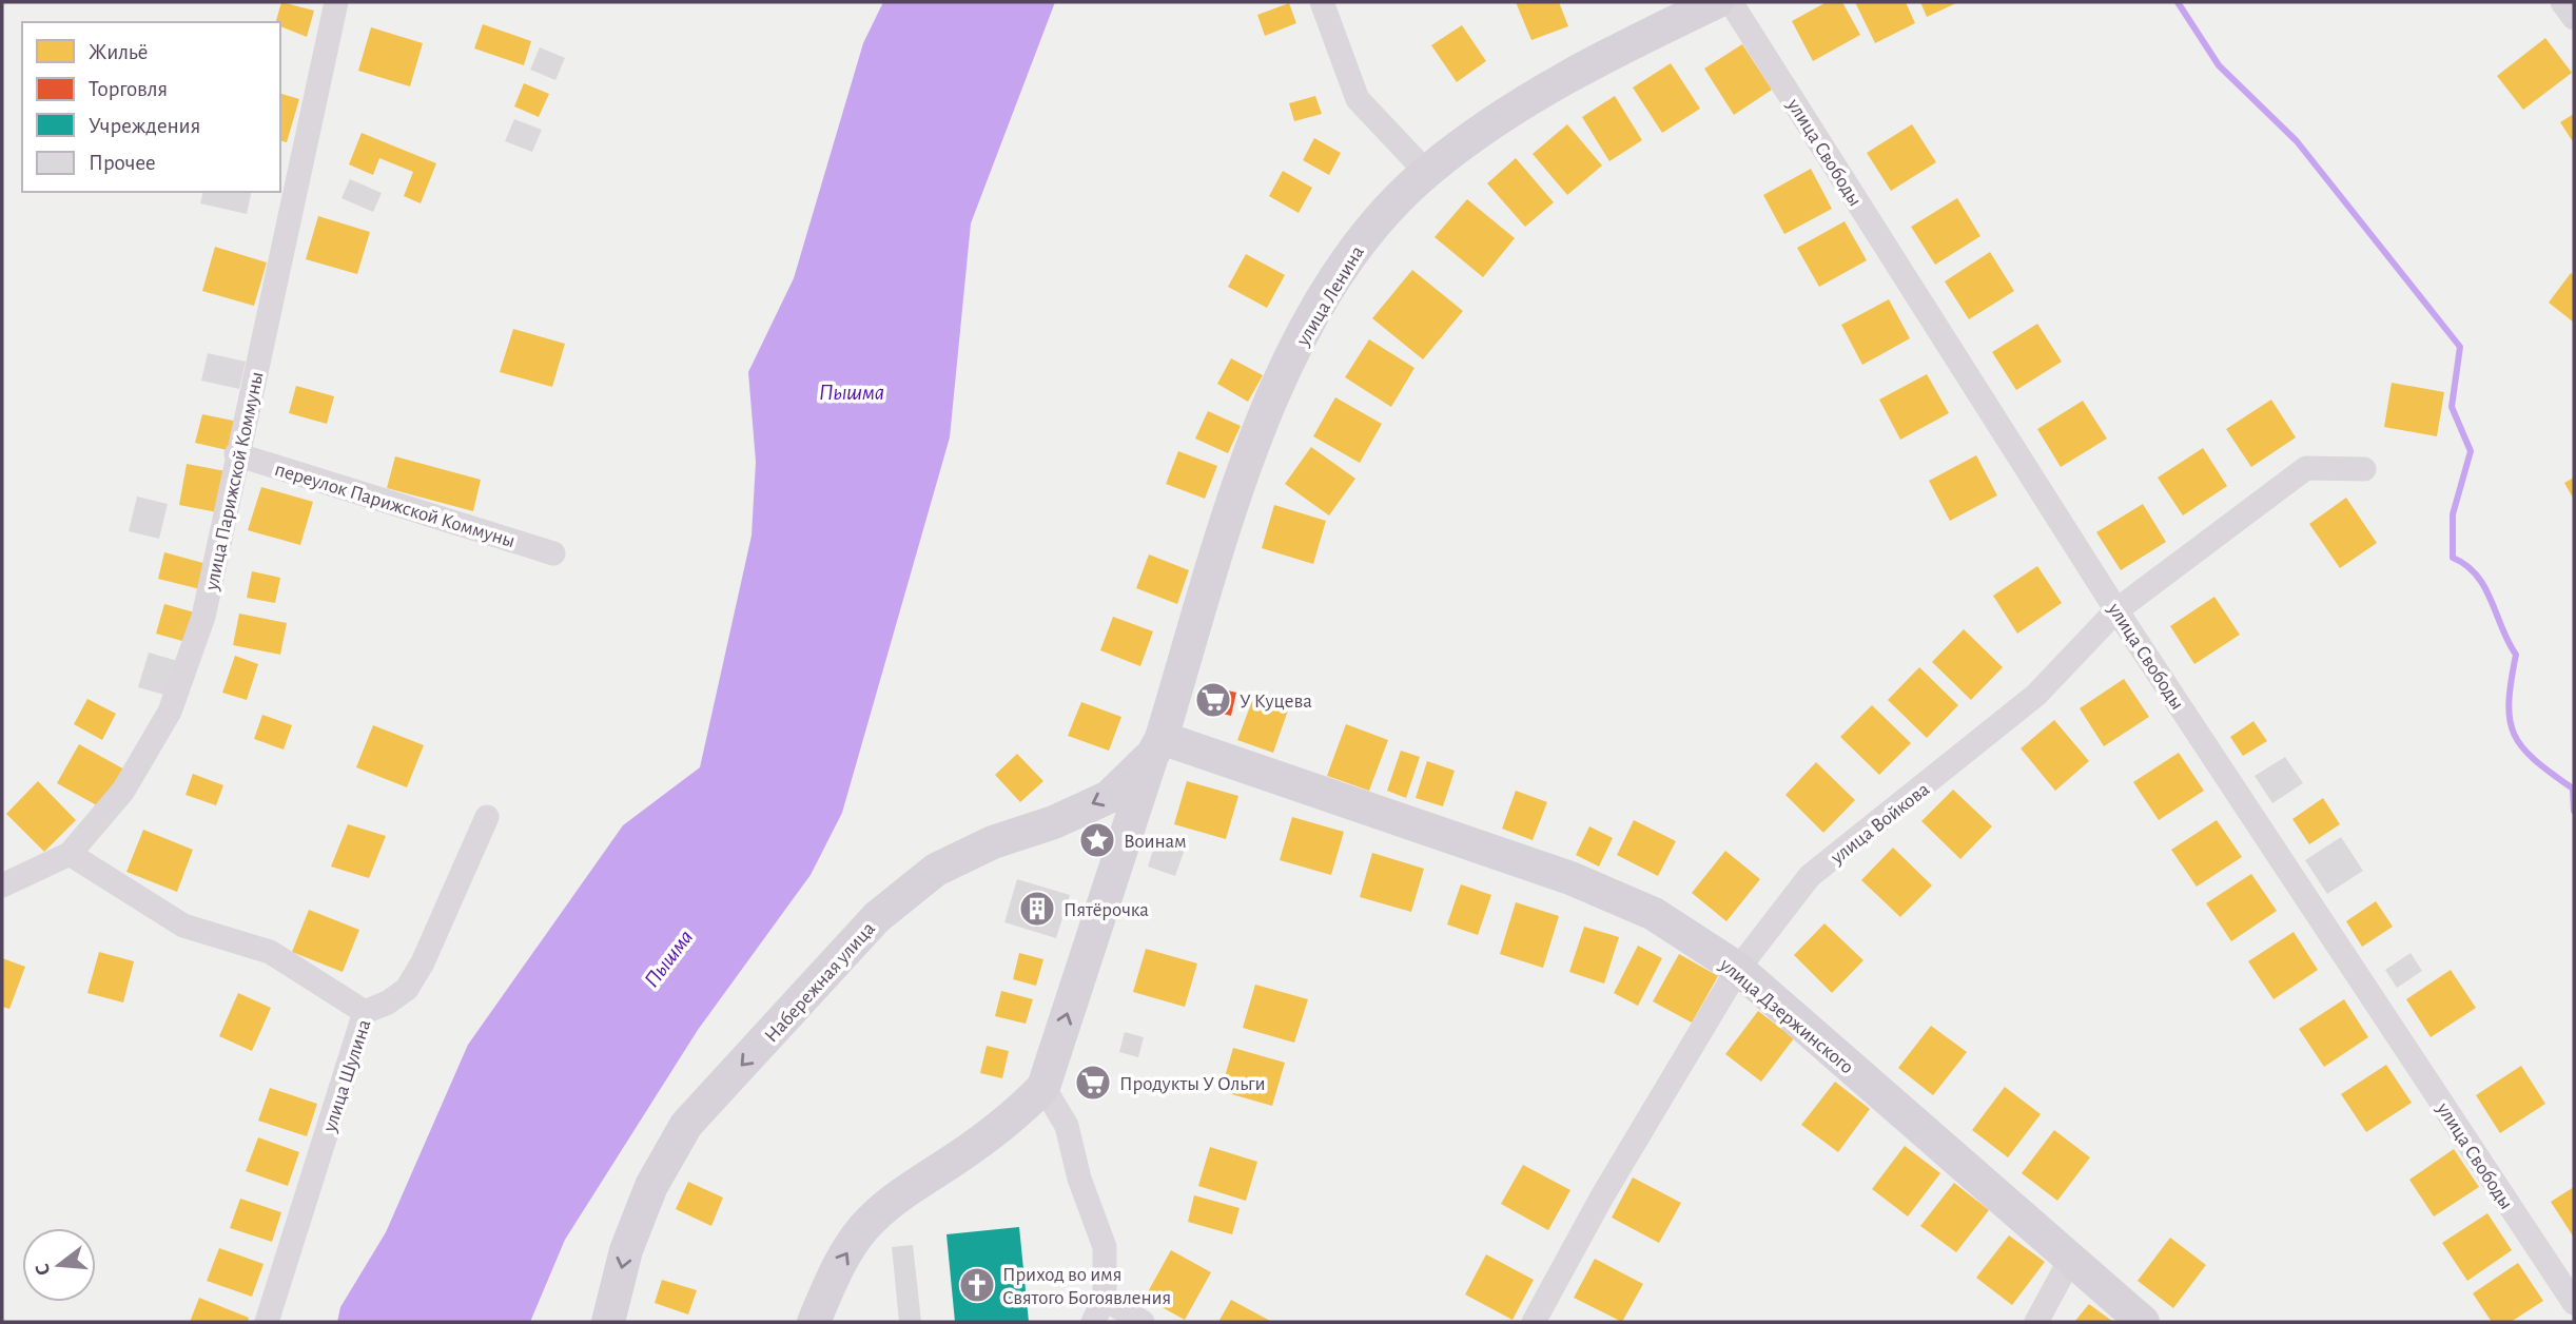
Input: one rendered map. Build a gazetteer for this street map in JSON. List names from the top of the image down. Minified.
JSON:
{"streets":{"main road":["улица Ленина","Набережная улица","улица Дзержинского"],"street":["улица Свободы","улица Парижской Коммуны","переулок Парижской Коммуны","улица Войкова","улица Шулина"]},"crossings":[["улица Свободы","улица Войкова"],["улица Ленина","Набережная улица"],["улица Ленина","улица Дзержинского"],["улица Парижской Коммуны","переулок Парижской Коммуны"],["улица Войкова","улица Дзержинского"],["Набережная улица","улица Дзержинского"]],"water":["Пышма"],"places":{"supermarket":["У Куцева","Продукты У Ольги"],"place":["Воинам"],"building":["Пятёрочка"],"church":["Приход во имя Святого Богоявления"]},"legend":["Жильё","Торговля","Учреждения","Прочее"],"north":"left"}
